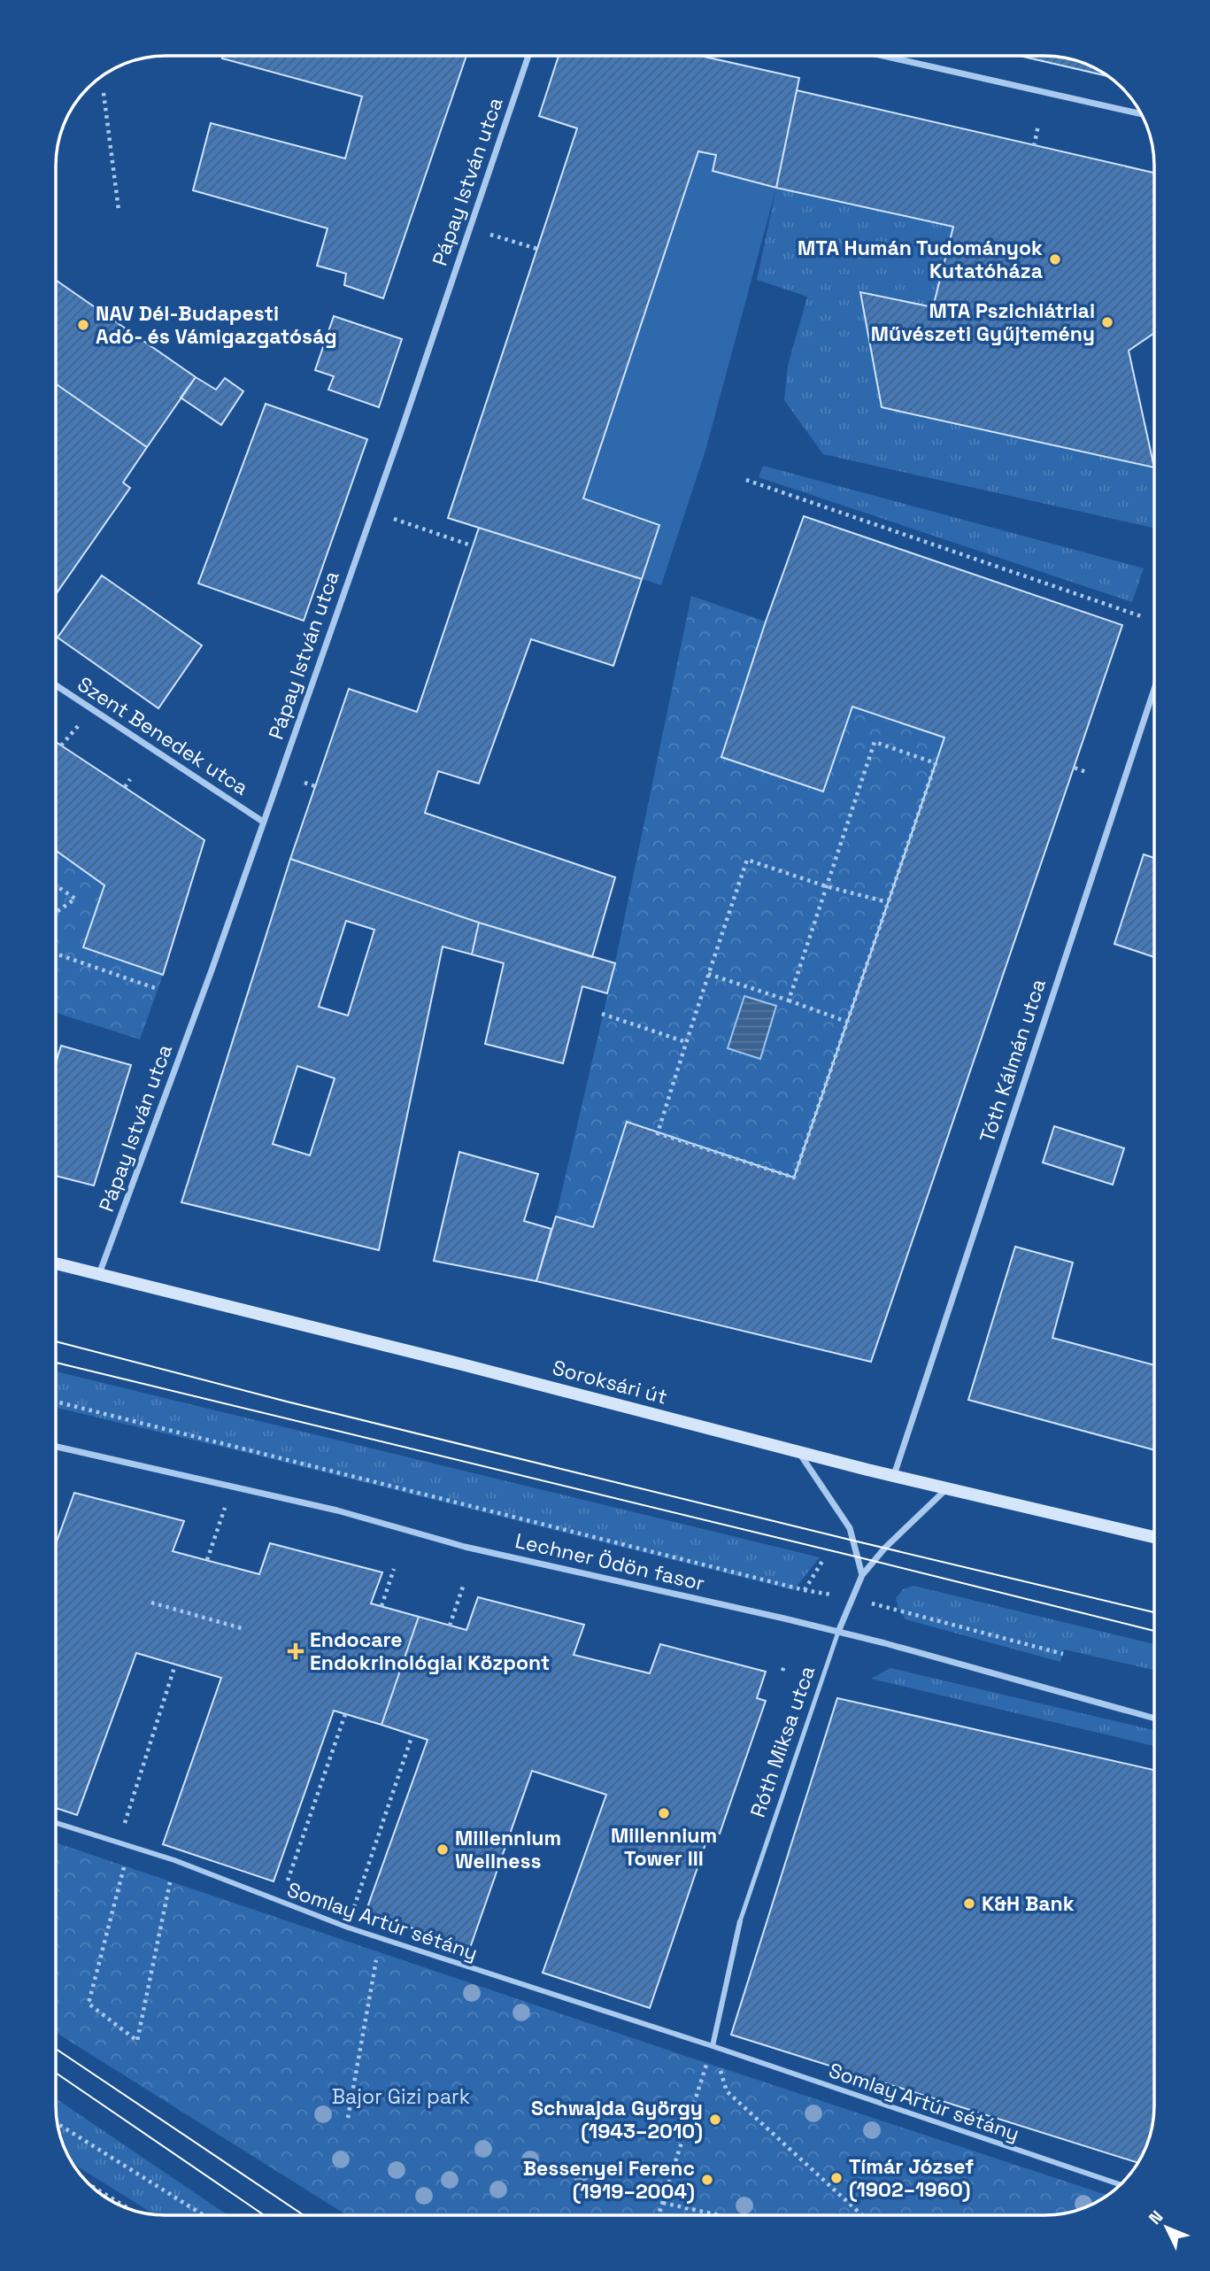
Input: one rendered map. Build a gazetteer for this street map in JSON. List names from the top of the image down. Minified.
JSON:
{"streets":{"main road":["Soroksári út"],"street":["Pápay István utca","Szent Benedek utca","Tóth Kálmán utca","Lechner Ödön fasor","Róth Miksa utca","Somlay Artúr sétány"]},"crossings":[["Pápay István utca","Szent Benedek utca"],["Pápay István utca","Soroksári út"],["Tóth Kálmán utca","Soroksári út"],["Soroksári út","Róth Miksa utca"],["Lechner Ödön fasor","Róth Miksa utca"]],"parks":["Bajor Gizi park"],"places":{"other":["MTA Humán Tudományok Kutatóháza","MTA Pszichiátriai Művészeti Gyűjtemény","NAV Dél-Budapesti Adó- és Vámigazgatóság","Millennium Tower III","Millennium Wellness","K&H Bank","Schwajda György (1943–2010)","Tímár József (1902–1960)","Bessenyei Ferenc (1919–2004)"],"health":["Endocare Endokrinológiai Központ"]},"north":"top left"}
